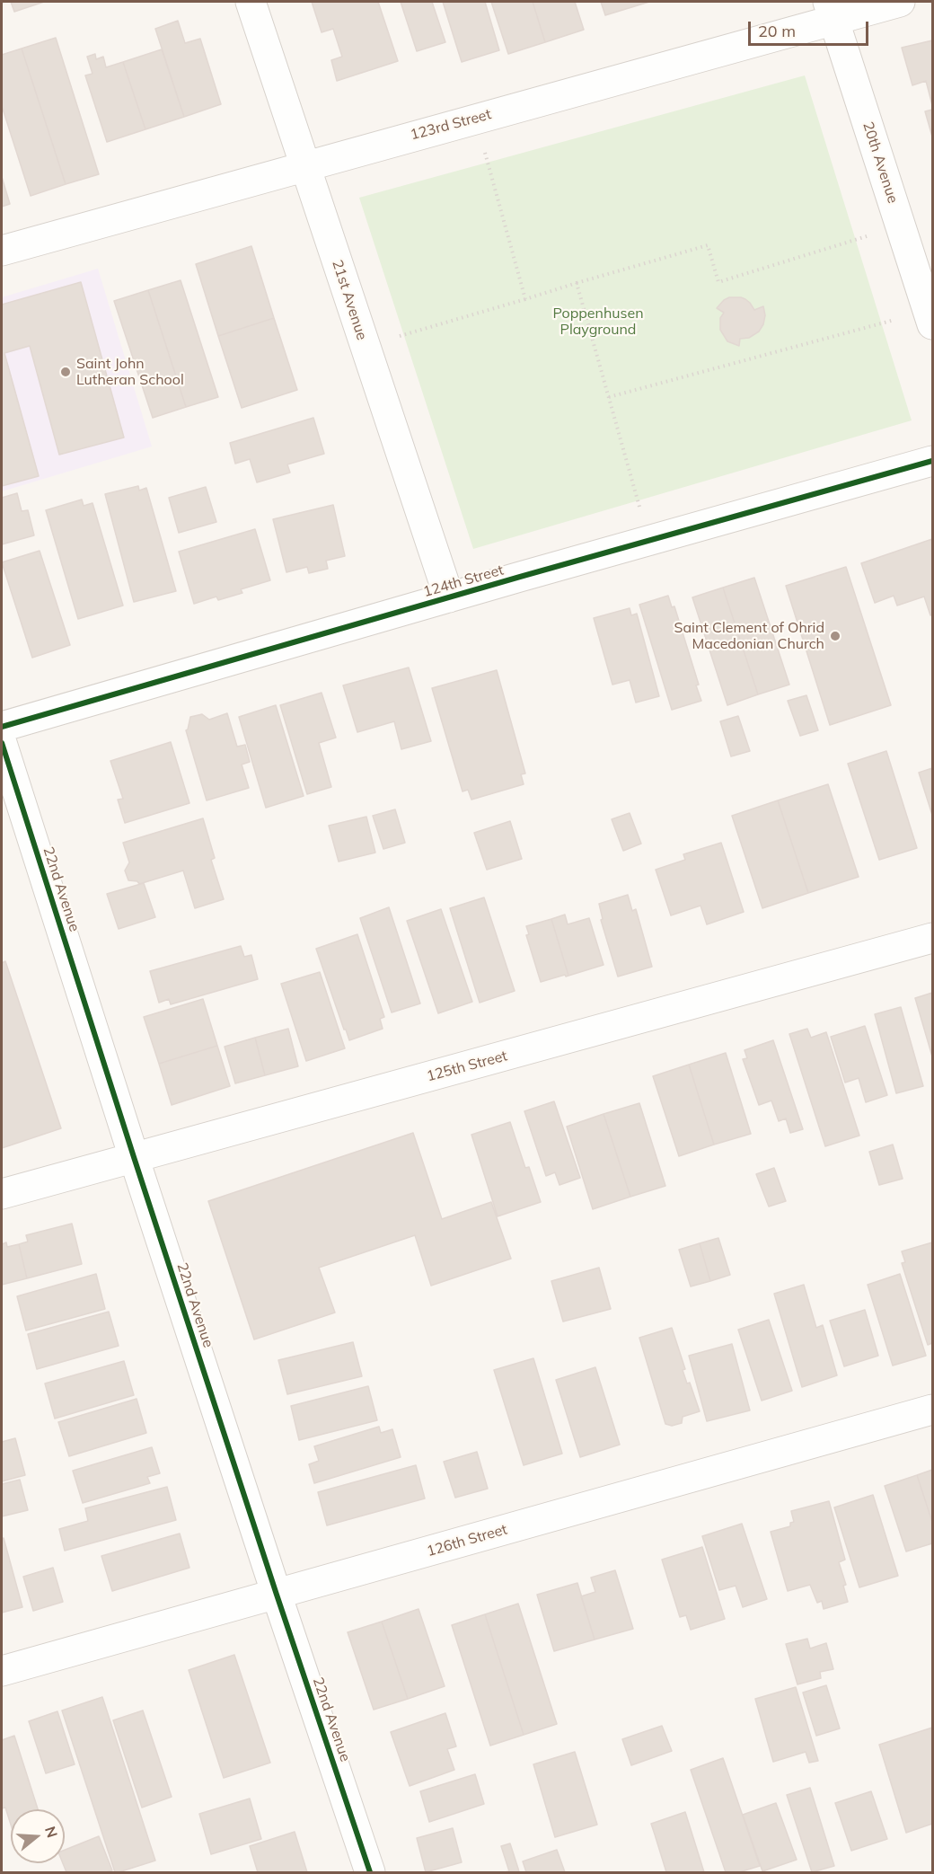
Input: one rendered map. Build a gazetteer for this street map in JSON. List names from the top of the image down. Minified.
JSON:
{"streets":{"street":["123rd Street","20th Avenue","21st Avenue","124th Street","22nd Avenue","125th Street","126th Street"]},"crossings":[["123rd Street","20th Avenue"],["123rd Street","21st Avenue"],["21st Avenue","124th Street"],["22nd Avenue","125th Street"],["22nd Avenue","126th Street"]],"parks":["Poppenhusen Playground"],"places":["Saint John Lutheran School","Saint Clement of Ohrid Macedonian Church"],"scale_bar":"20 m","north":"right"}
